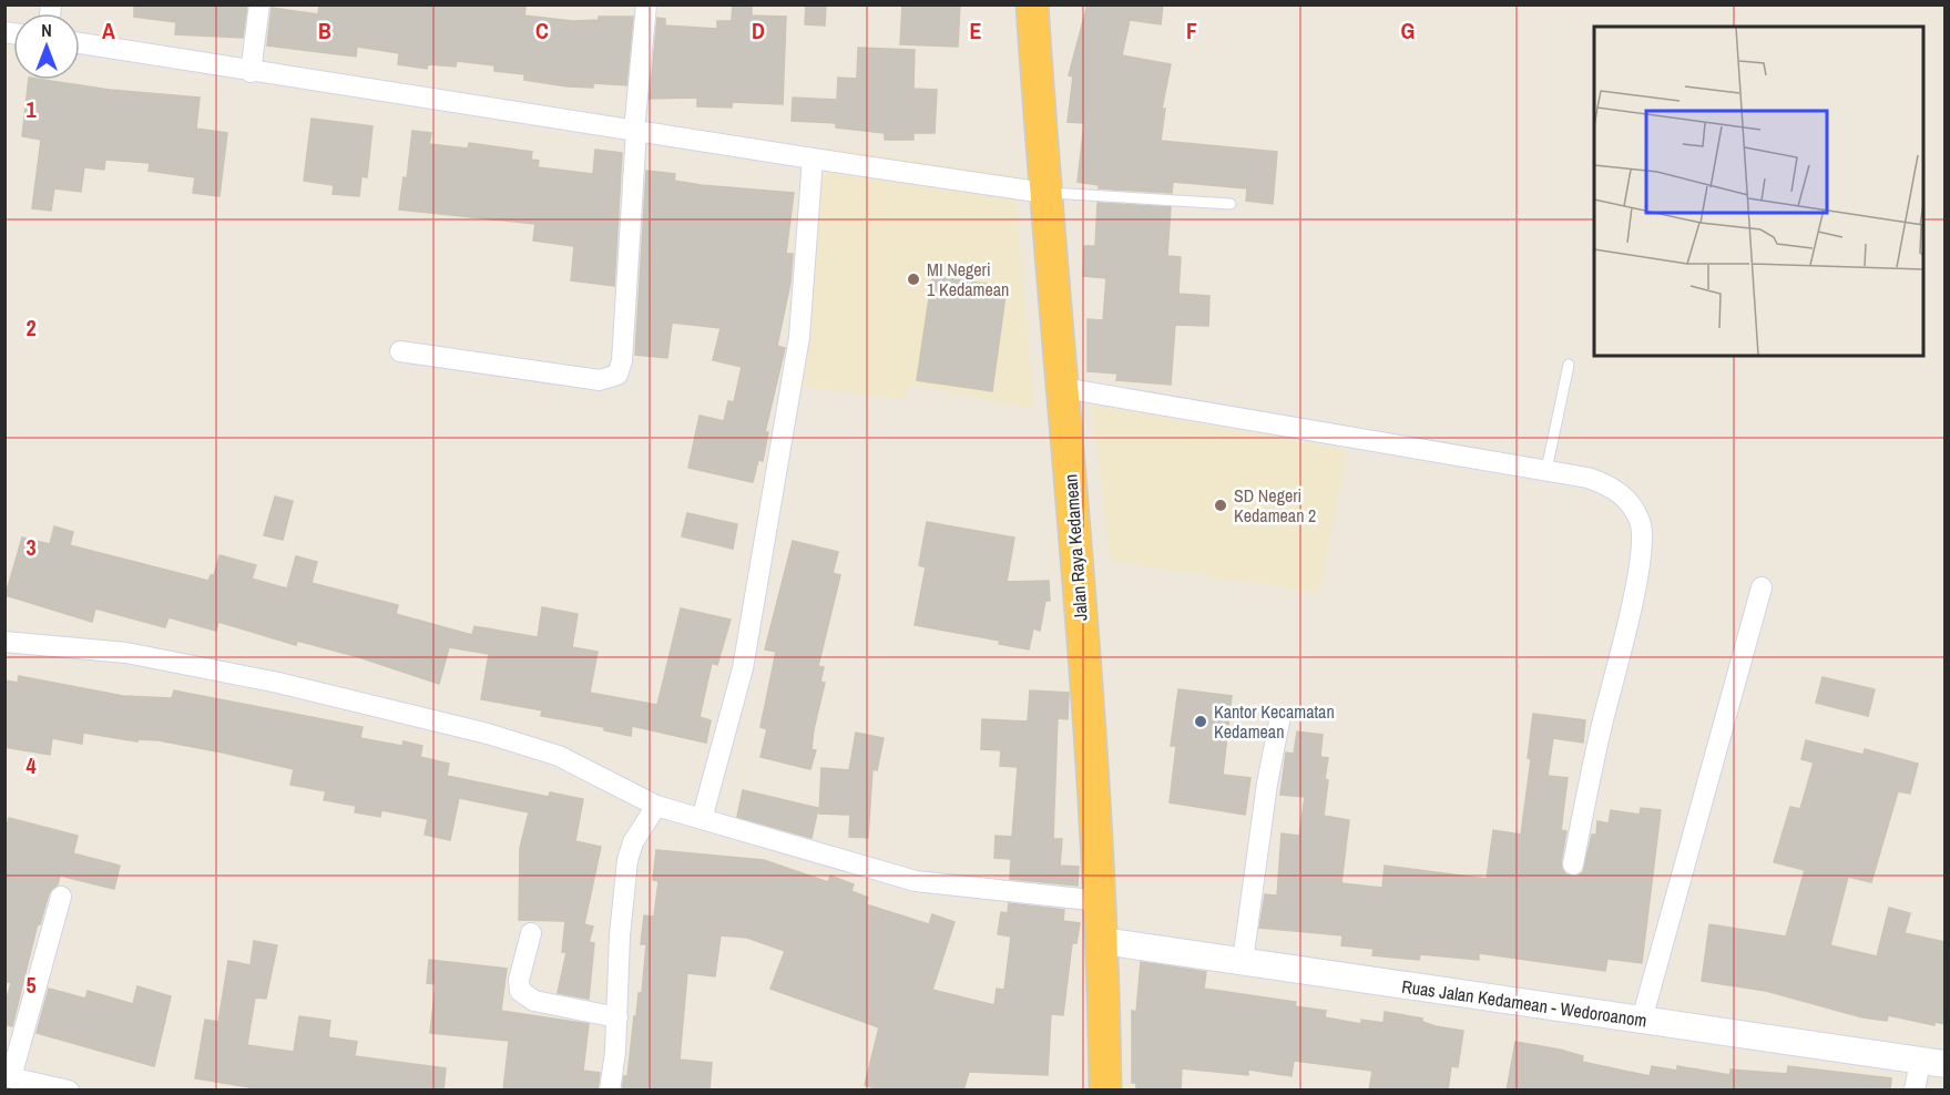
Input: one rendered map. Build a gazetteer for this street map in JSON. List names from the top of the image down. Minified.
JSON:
{"streets":{"highway":["Jalan Raya Kedamean"],"main road":["Ruas Jalan Kedamean - Wedoroanom"]},"crossings":[["Jalan Raya Kedamean","Ruas Jalan Kedamean - Wedoroanom"]],"places":["MI Negeri 1 Kedamean","SD Negeri Kedamean 2","Kantor Kecamatan Kedamean"],"north":"top","grid":{"columns":["A","B","C","D","E","F","G"],"rows":["1","2","3","4","5"]}}
